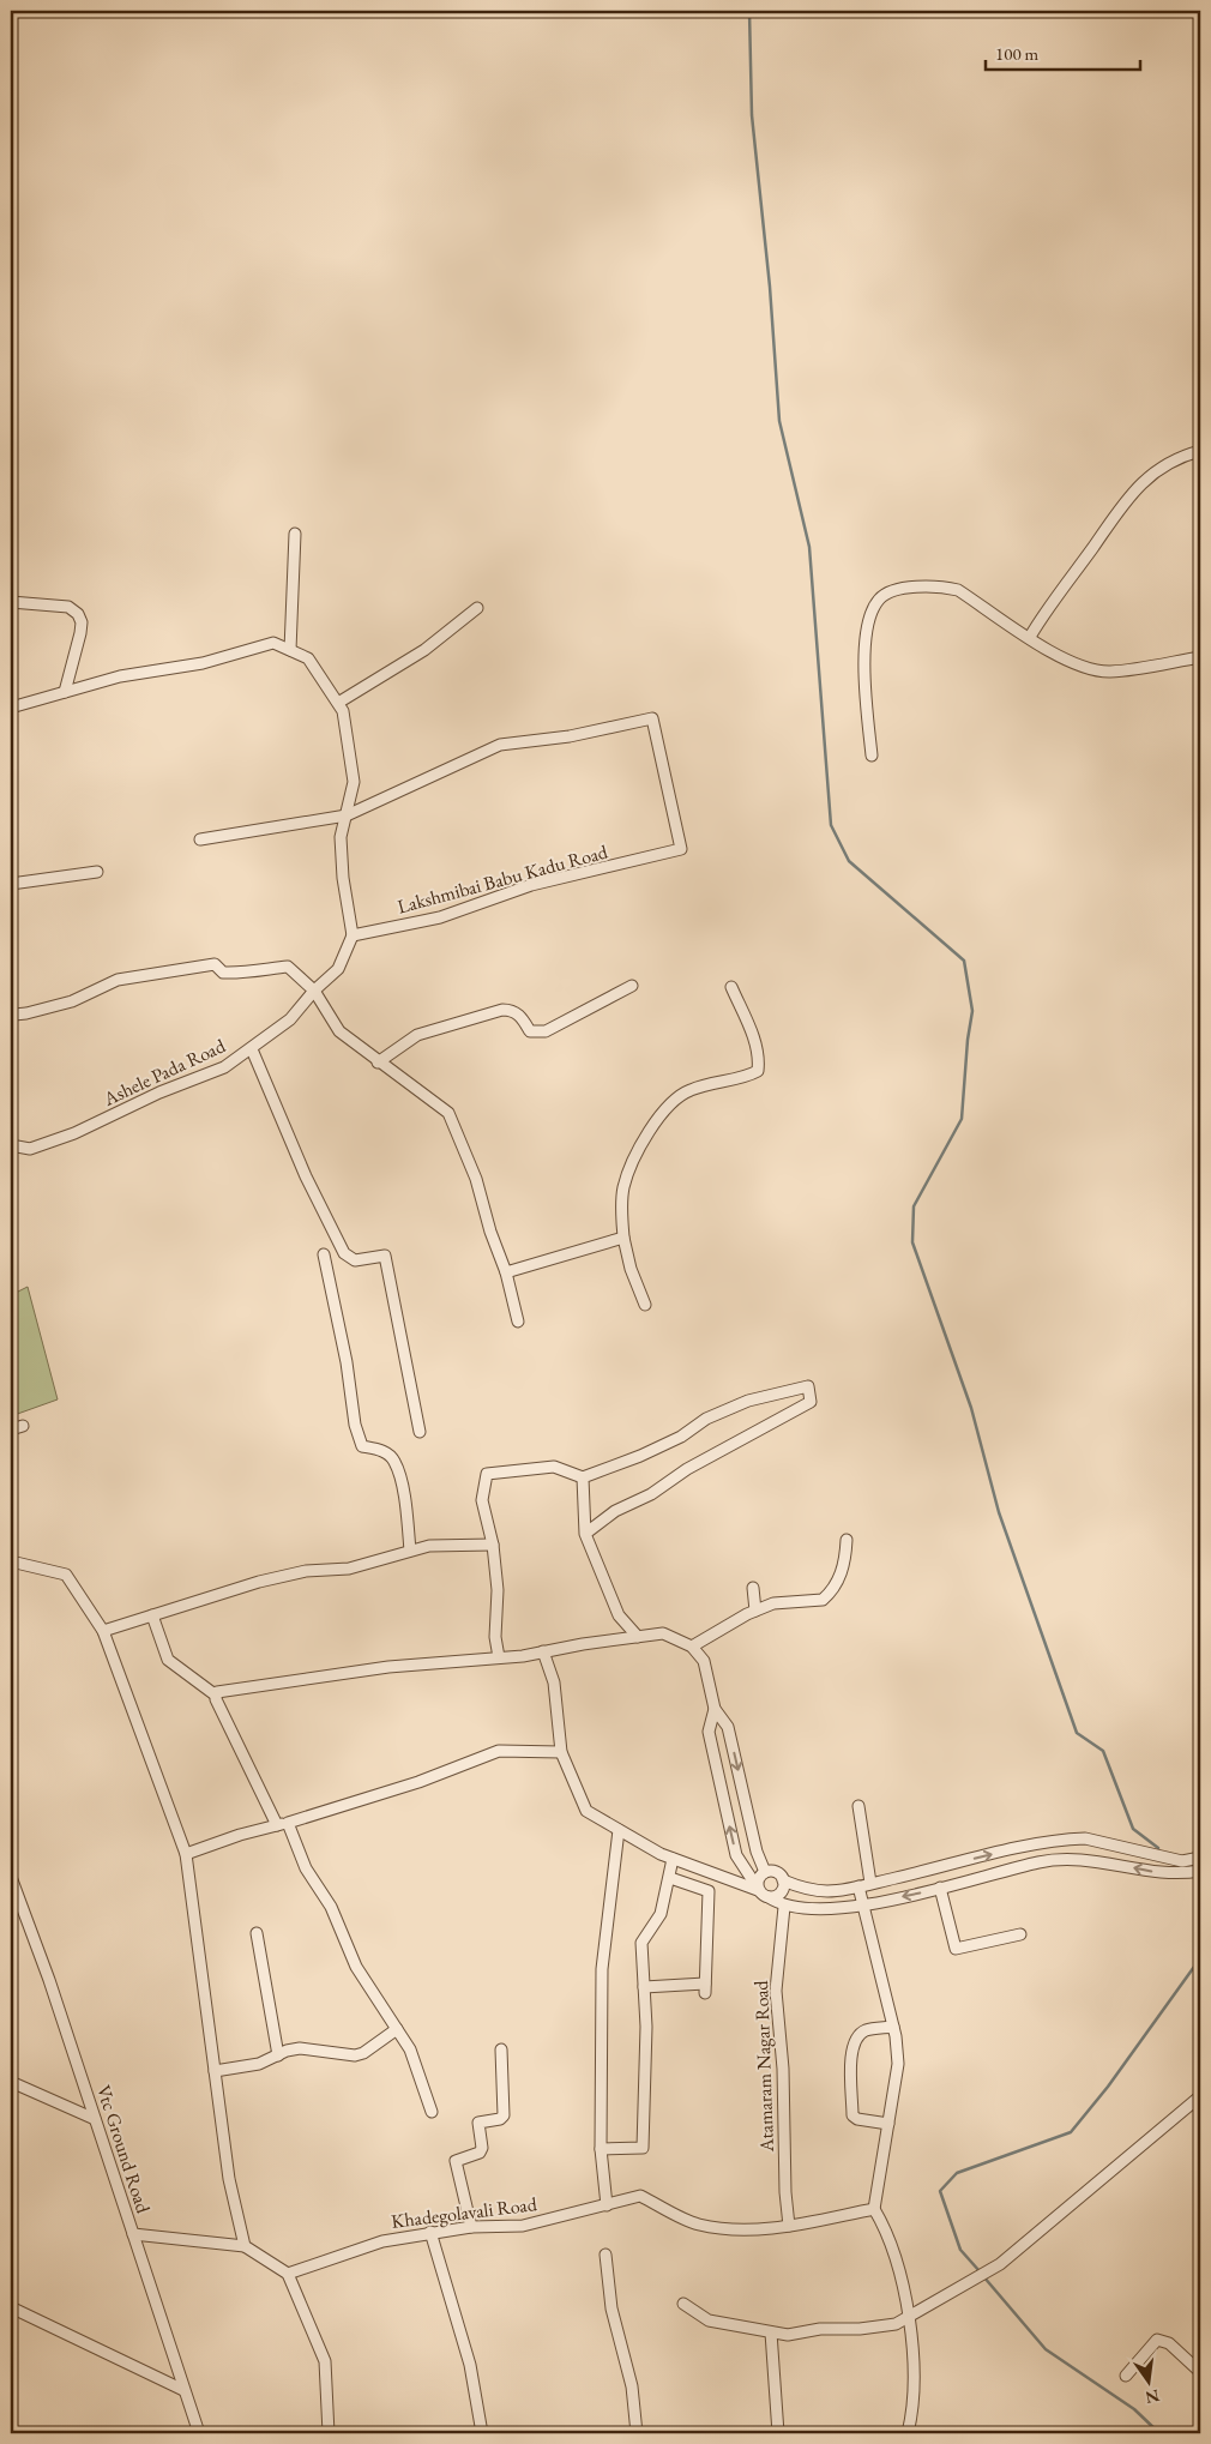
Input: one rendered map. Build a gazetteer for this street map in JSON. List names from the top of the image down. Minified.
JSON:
{"streets":{"street":["Lakshmibai Babu Kadu Road","Ashele Pada Road","Atamaram Nagar Road","Vtc Ground Road","Khadegolavali Road"]},"crossings":[["Lakshmibai Babu Kadu Road","Ashele Pada Road"],["Atamaram Nagar Road","Khadegolavali Road"]],"scale_bar":"100 m","north":"bottom"}
